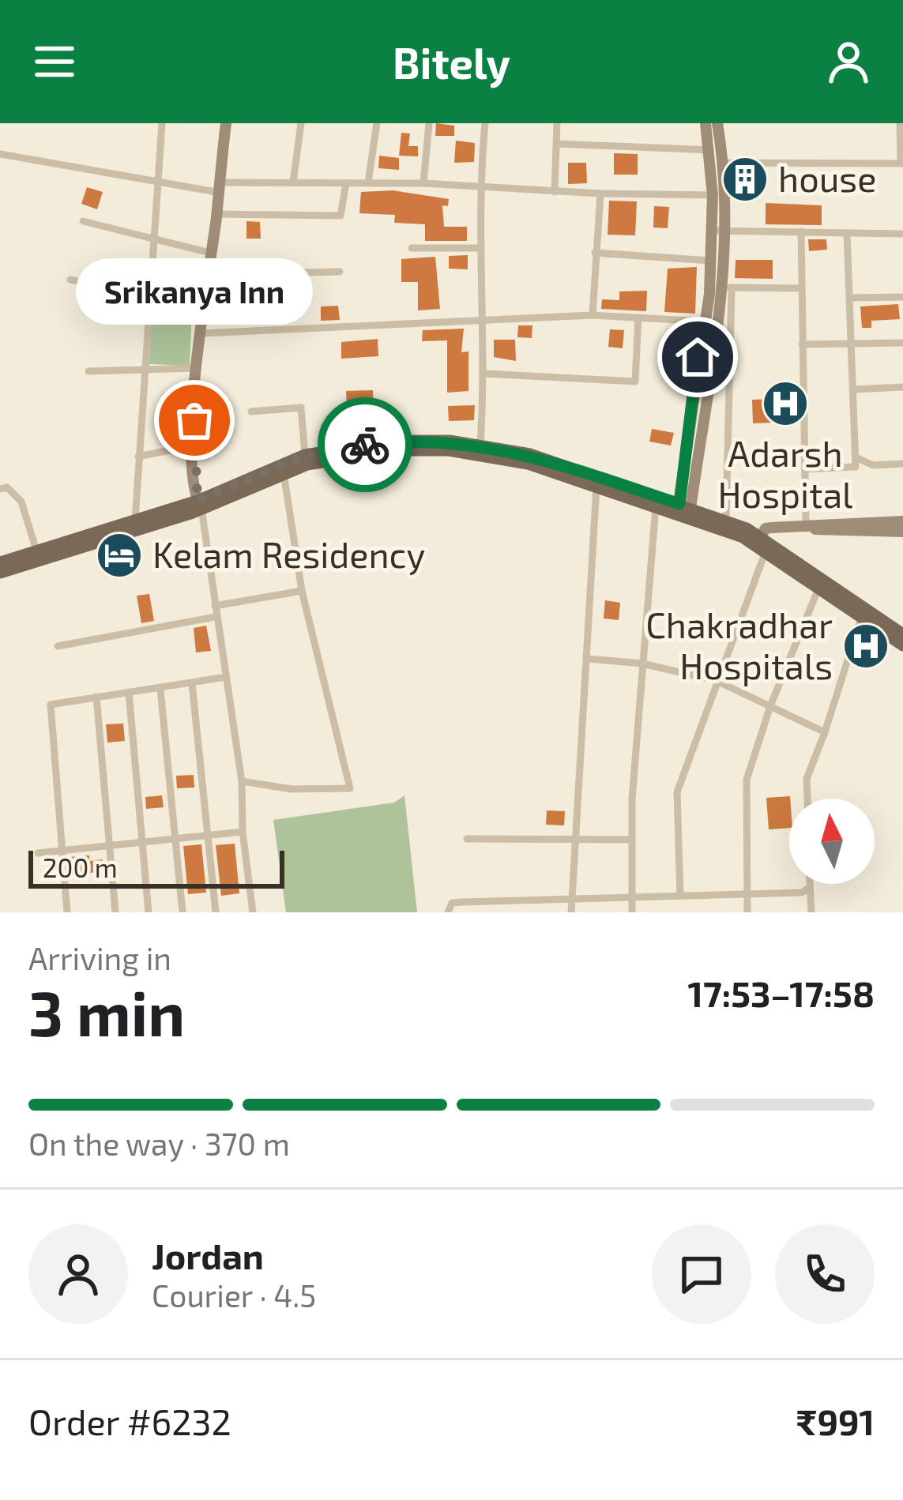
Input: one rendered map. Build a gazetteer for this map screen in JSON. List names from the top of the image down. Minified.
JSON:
{"places":{"building":["house"],"hospital":["Adarsh Hospital","Chakradhar Hospitals"],"other":["Srikanya Inn"],"hotel":["Kelam Residency"]},"scale_bar":"200 m","north":"top","page":{"header":"Bitely","bubble":"Srikanya Inn","scale":"200 m","heading":["3 min","Arriving in","17:53–17:58"],"panel":["Jordan","Courier · 4.5","Order #6232","₹991"],"bar":"On the way · 370 m"}}
